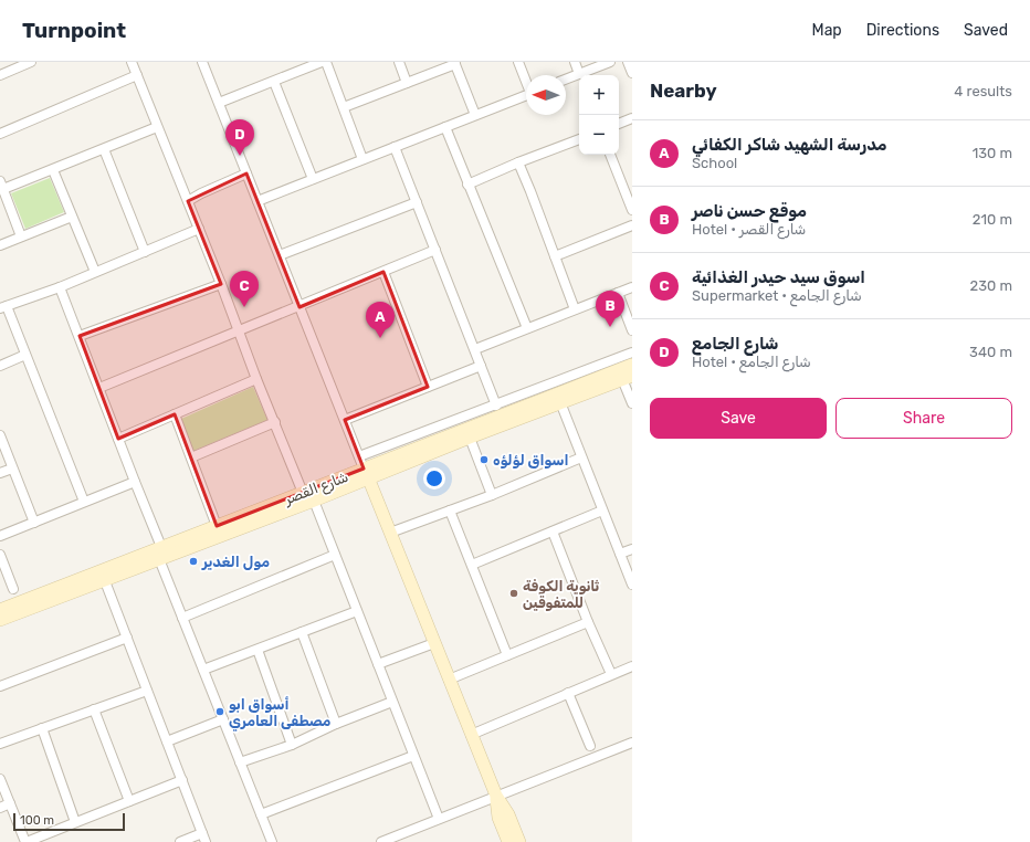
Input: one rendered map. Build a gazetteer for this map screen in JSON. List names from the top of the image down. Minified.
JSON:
{"streets":{"street":["شارع القصر"]},"places":["اسواق لؤلؤه","مول الغدير","ثانوية الكوفة للمتفوقين","أسواق ابو مصطفى العامري"],"scale_bar":"100 m","north":"left","page":{"header":"Turnpoint","nav":["Map","Directions","Saved"],"heading":["Nearby","4 results"],"map_buttons":["+","−"],"pins":["D","C","B","A"],"list":[{"mark":"A","name":"مدرسة الشهيد شاكر الكفائي","note":"School","value":"130 m"},{"mark":"B","name":"موقع حسن ناصر","note":"Hotel · شارع القصر","value":"210 m"},{"mark":"C","name":"اسوق سيد حيدر الغذائية","note":"Supermarket · شارع الجامع","value":"230 m"},{"mark":"D","name":"شارع الجامع","note":"Hotel · شارع الجامع","value":"340 m"}],"buttons":["Save","Share"],"scale":"100 m"}}
